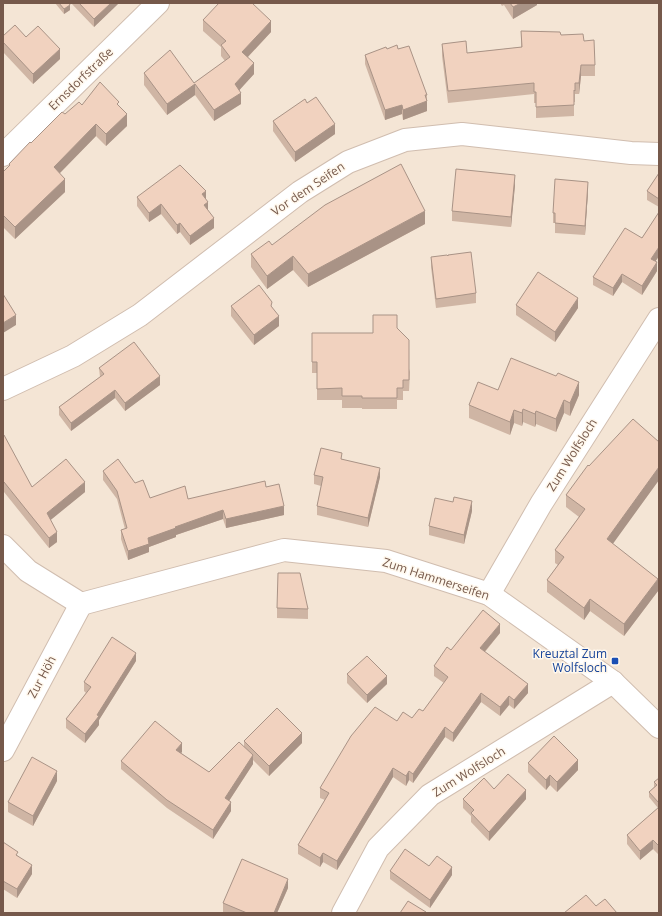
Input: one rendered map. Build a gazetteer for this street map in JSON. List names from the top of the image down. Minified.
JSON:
{"streets":{"street":["Ernsdorfstraße","Vor dem Seifen","Zum Wolfsloch","Zum Hammerseifen","Zur Höh"]},"crossings":[["Zum Wolfsloch","Zum Hammerseifen"],["Zum Hammerseifen","Zur Höh"]],"places":{"transit":["Kreuztal Zum Wolfsloch"]}}
